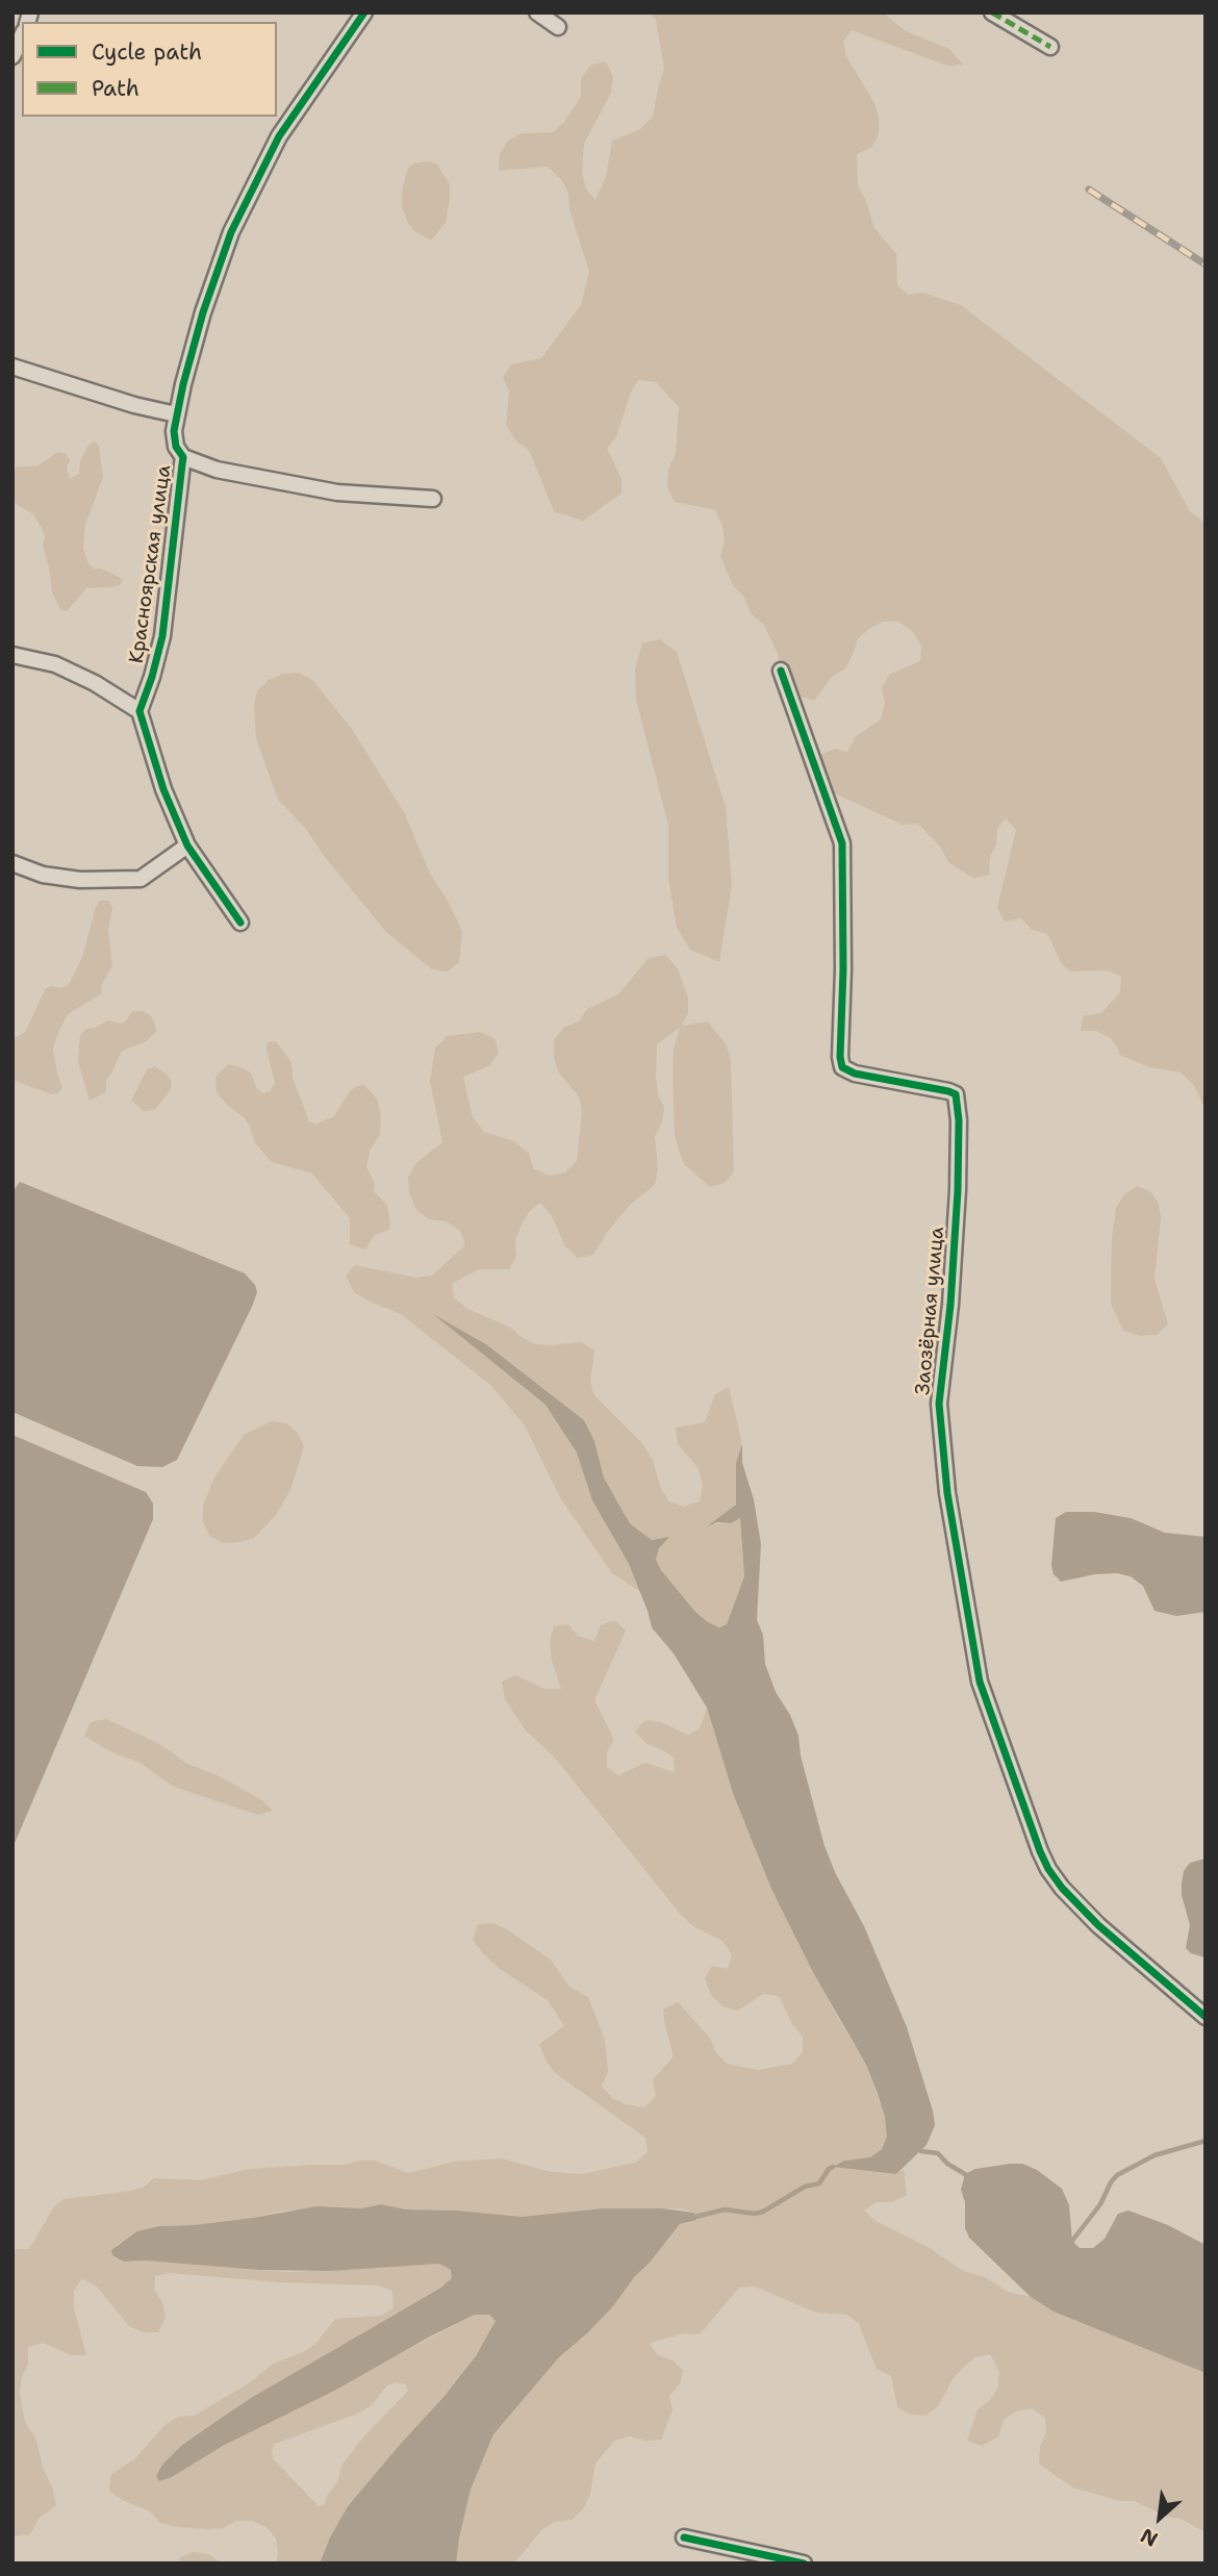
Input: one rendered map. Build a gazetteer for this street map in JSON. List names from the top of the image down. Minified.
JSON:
{"streets":{"street":["Красноярская улица","Заозёрная улица"]},"legend":["Cycle path","Path"],"north":"bottom left"}
